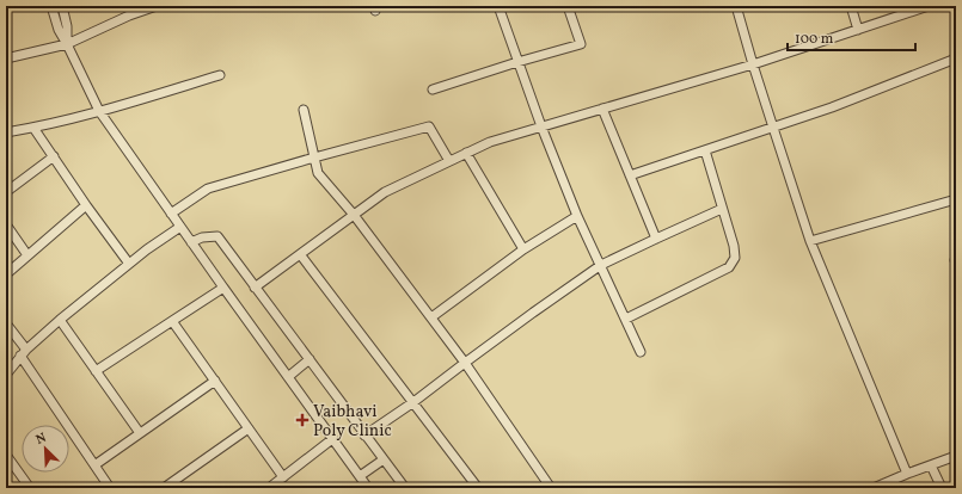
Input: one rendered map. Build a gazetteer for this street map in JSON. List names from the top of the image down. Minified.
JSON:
{"places":{"health":["Vaibhavi Poly Clinic"]},"scale_bar":"100 m","north":"top left"}
